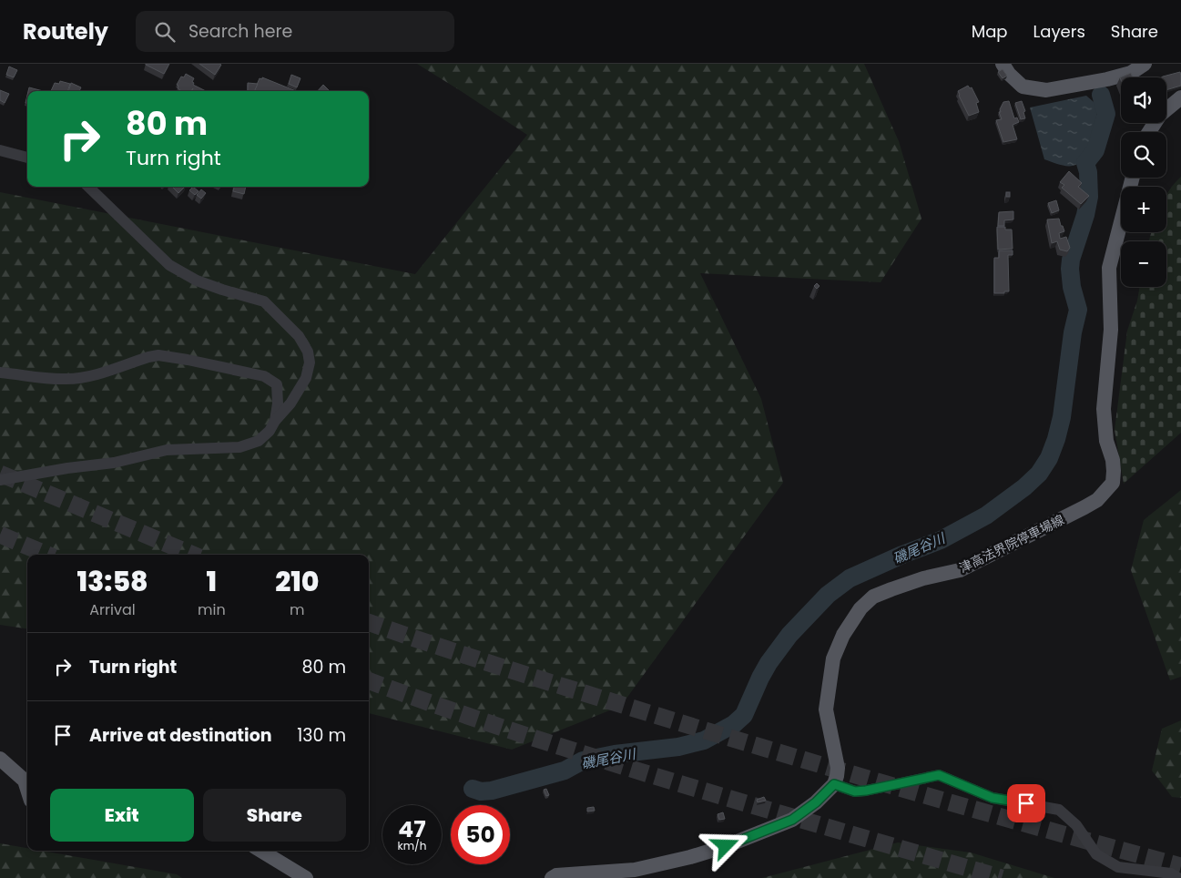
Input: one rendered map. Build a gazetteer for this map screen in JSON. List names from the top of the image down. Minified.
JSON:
{"streets":{"main road":["津高法界院停車場線"]},"water":["磯尾谷川"],"page":{"header":"Routely","search":"Search here","nav":["Map","Layers","Share"],"map_buttons":["+","−"],"turn":["80 m","Turn right"],"eta":["13:58","Arrival","1","min","210","m"],"list":[{"name":"Turn right","value":"80 m"},{"name":"Arrive at destination","value":"130 m"}],"buttons":["Exit","Share"],"speed":"47 km/h","limit":"50"}}
